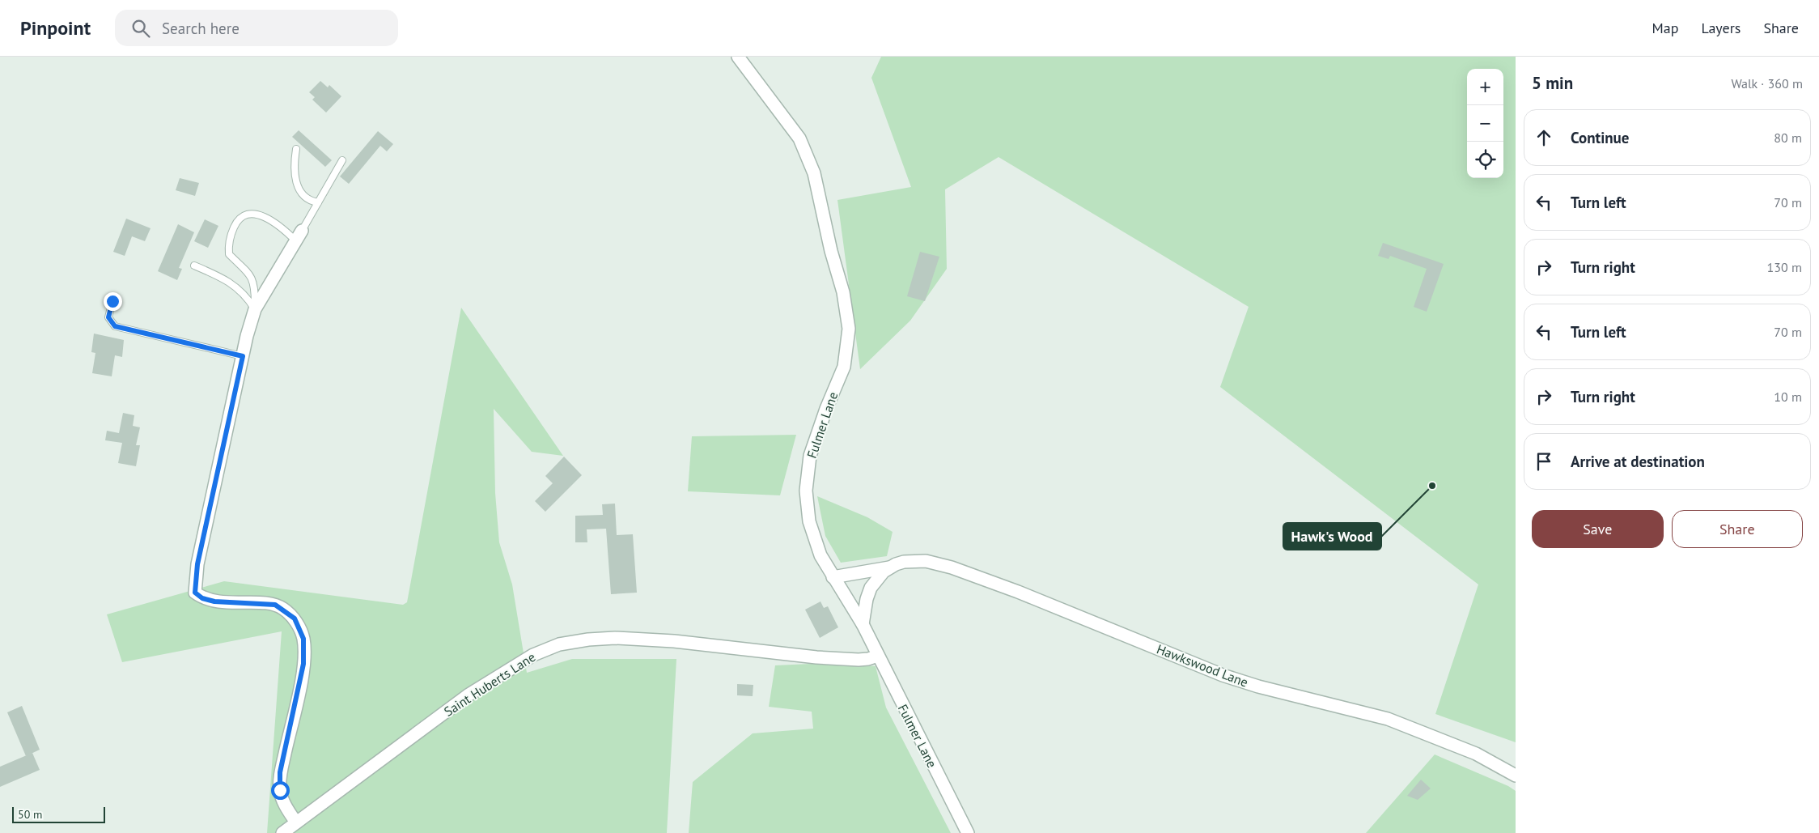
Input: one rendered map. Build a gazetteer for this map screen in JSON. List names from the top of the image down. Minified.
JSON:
{"streets":{"street":["Fulmer Lane","Hawkswood Lane","Saint Huberts Lane"]},"crossings":[["Fulmer Lane","Hawkswood Lane"],["Fulmer Lane","Saint Huberts Lane"]],"places":["Hawk's Wood"],"scale_bar":"50 m","page":{"header":"Pinpoint","search":"Search here","nav":["Map","Layers","Share"],"heading":["5 min","Walk · 360 m"],"map_buttons":["+","−"],"list":[["Continue","80 m"],["Turn left","70 m"],["Turn right","130 m"],["Turn left","70 m"],["Turn right","10 m"],"Arrive at destination"],"buttons":["Save","Share"],"scale":"50 m"}}
